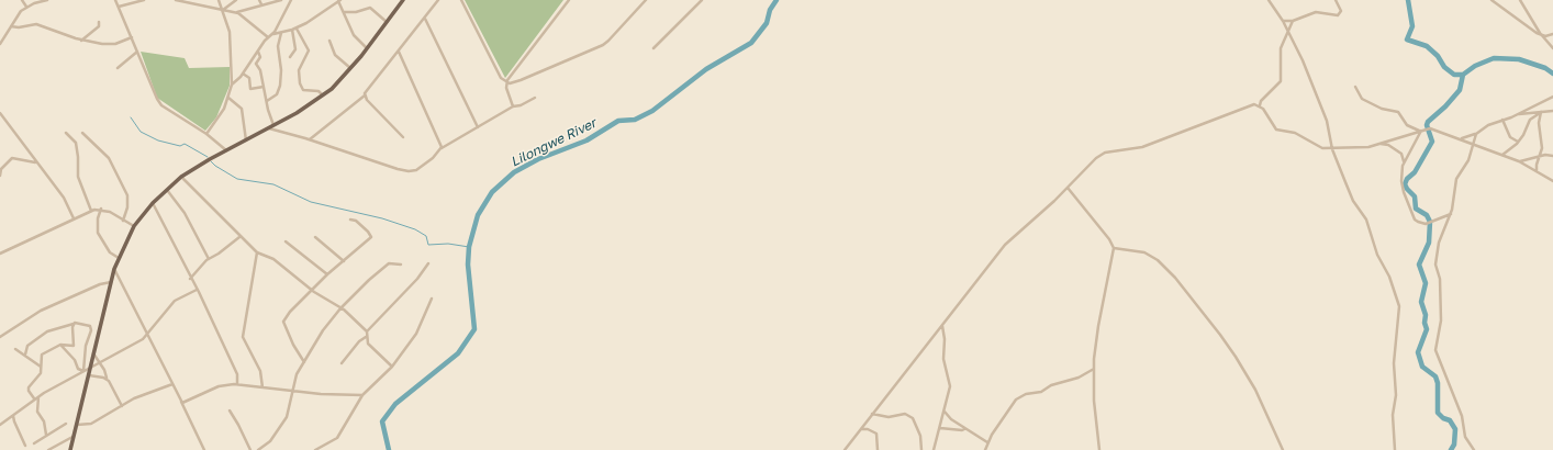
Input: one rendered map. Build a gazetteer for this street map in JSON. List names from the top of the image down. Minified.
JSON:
{"water":["Lilongwe River"]}
